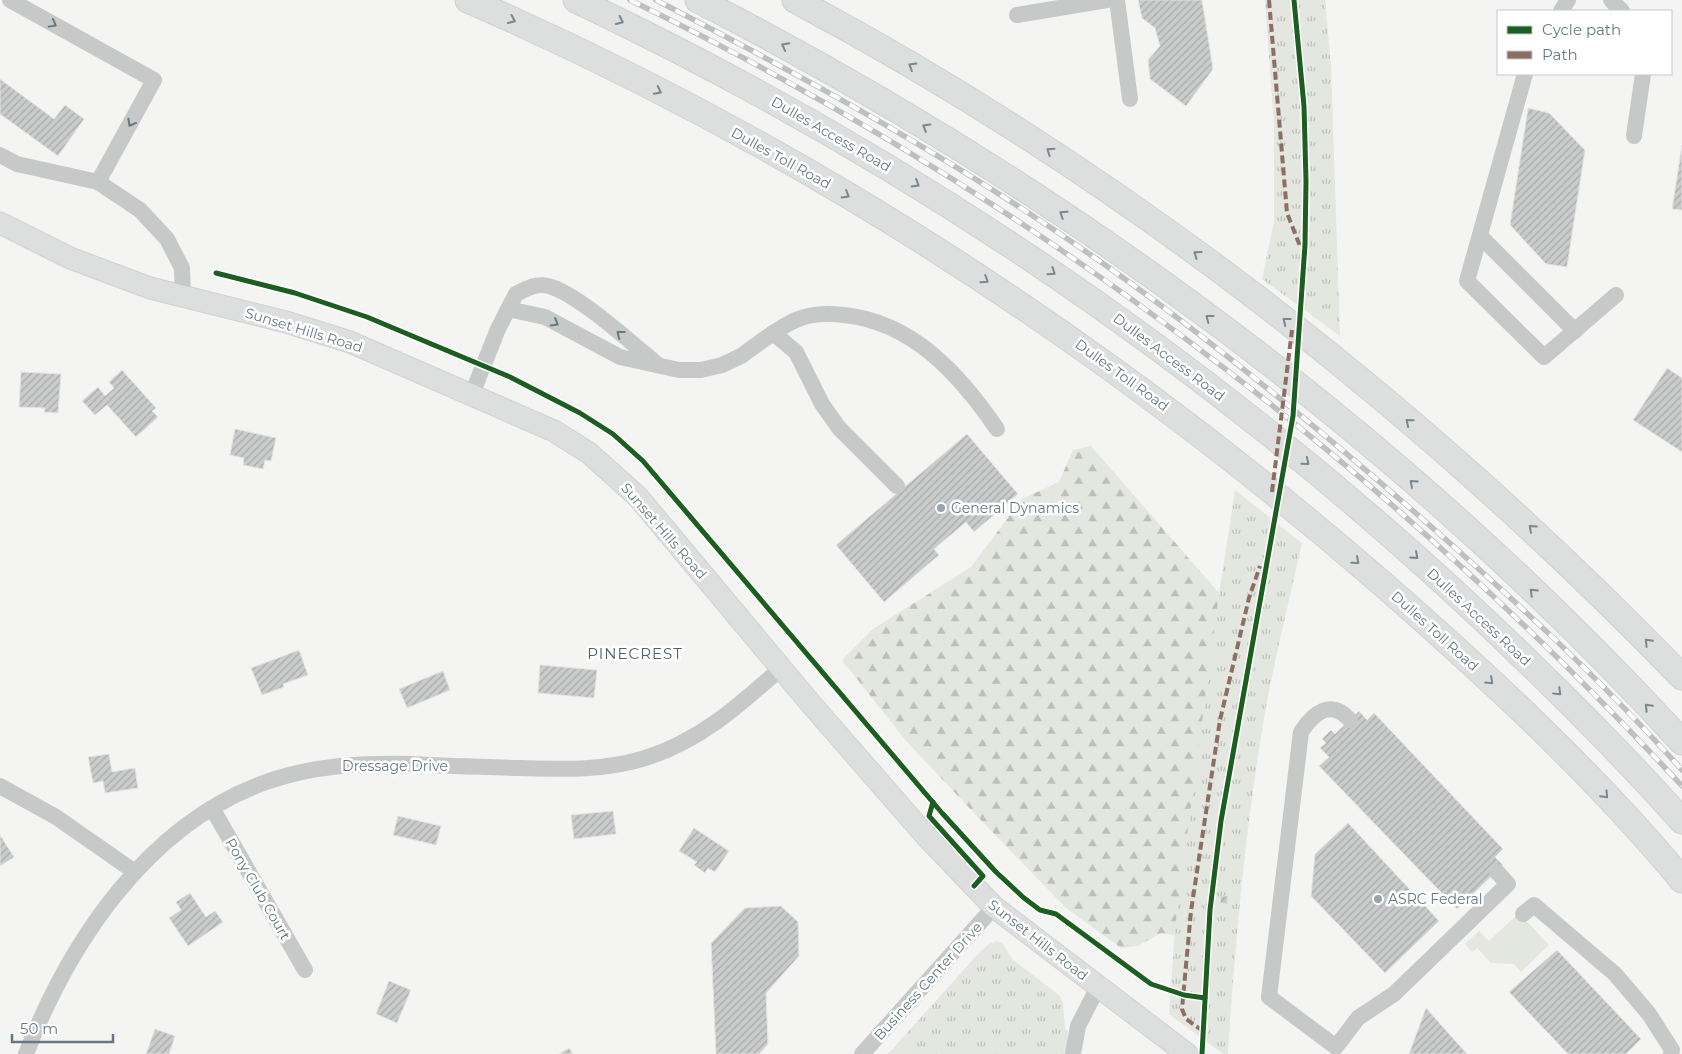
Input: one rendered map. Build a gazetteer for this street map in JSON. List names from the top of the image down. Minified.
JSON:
{"streets":{"highway":["Dulles Access Road","Dulles Toll Road"],"main road":["Sunset Hills Road"],"street":["Dressage Drive","Pony Club Court","Business Center Drive"]},"crossings":[["Sunset Hills Road","Dressage Drive"],["Sunset Hills Road","Business Center Drive"],["Dressage Drive","Pony Club Court"]],"districts":["PINECREST"],"places":["General Dynamics","ASRC Federal"],"legend":["Cycle path","Path"],"scale_bar":"50 m"}
